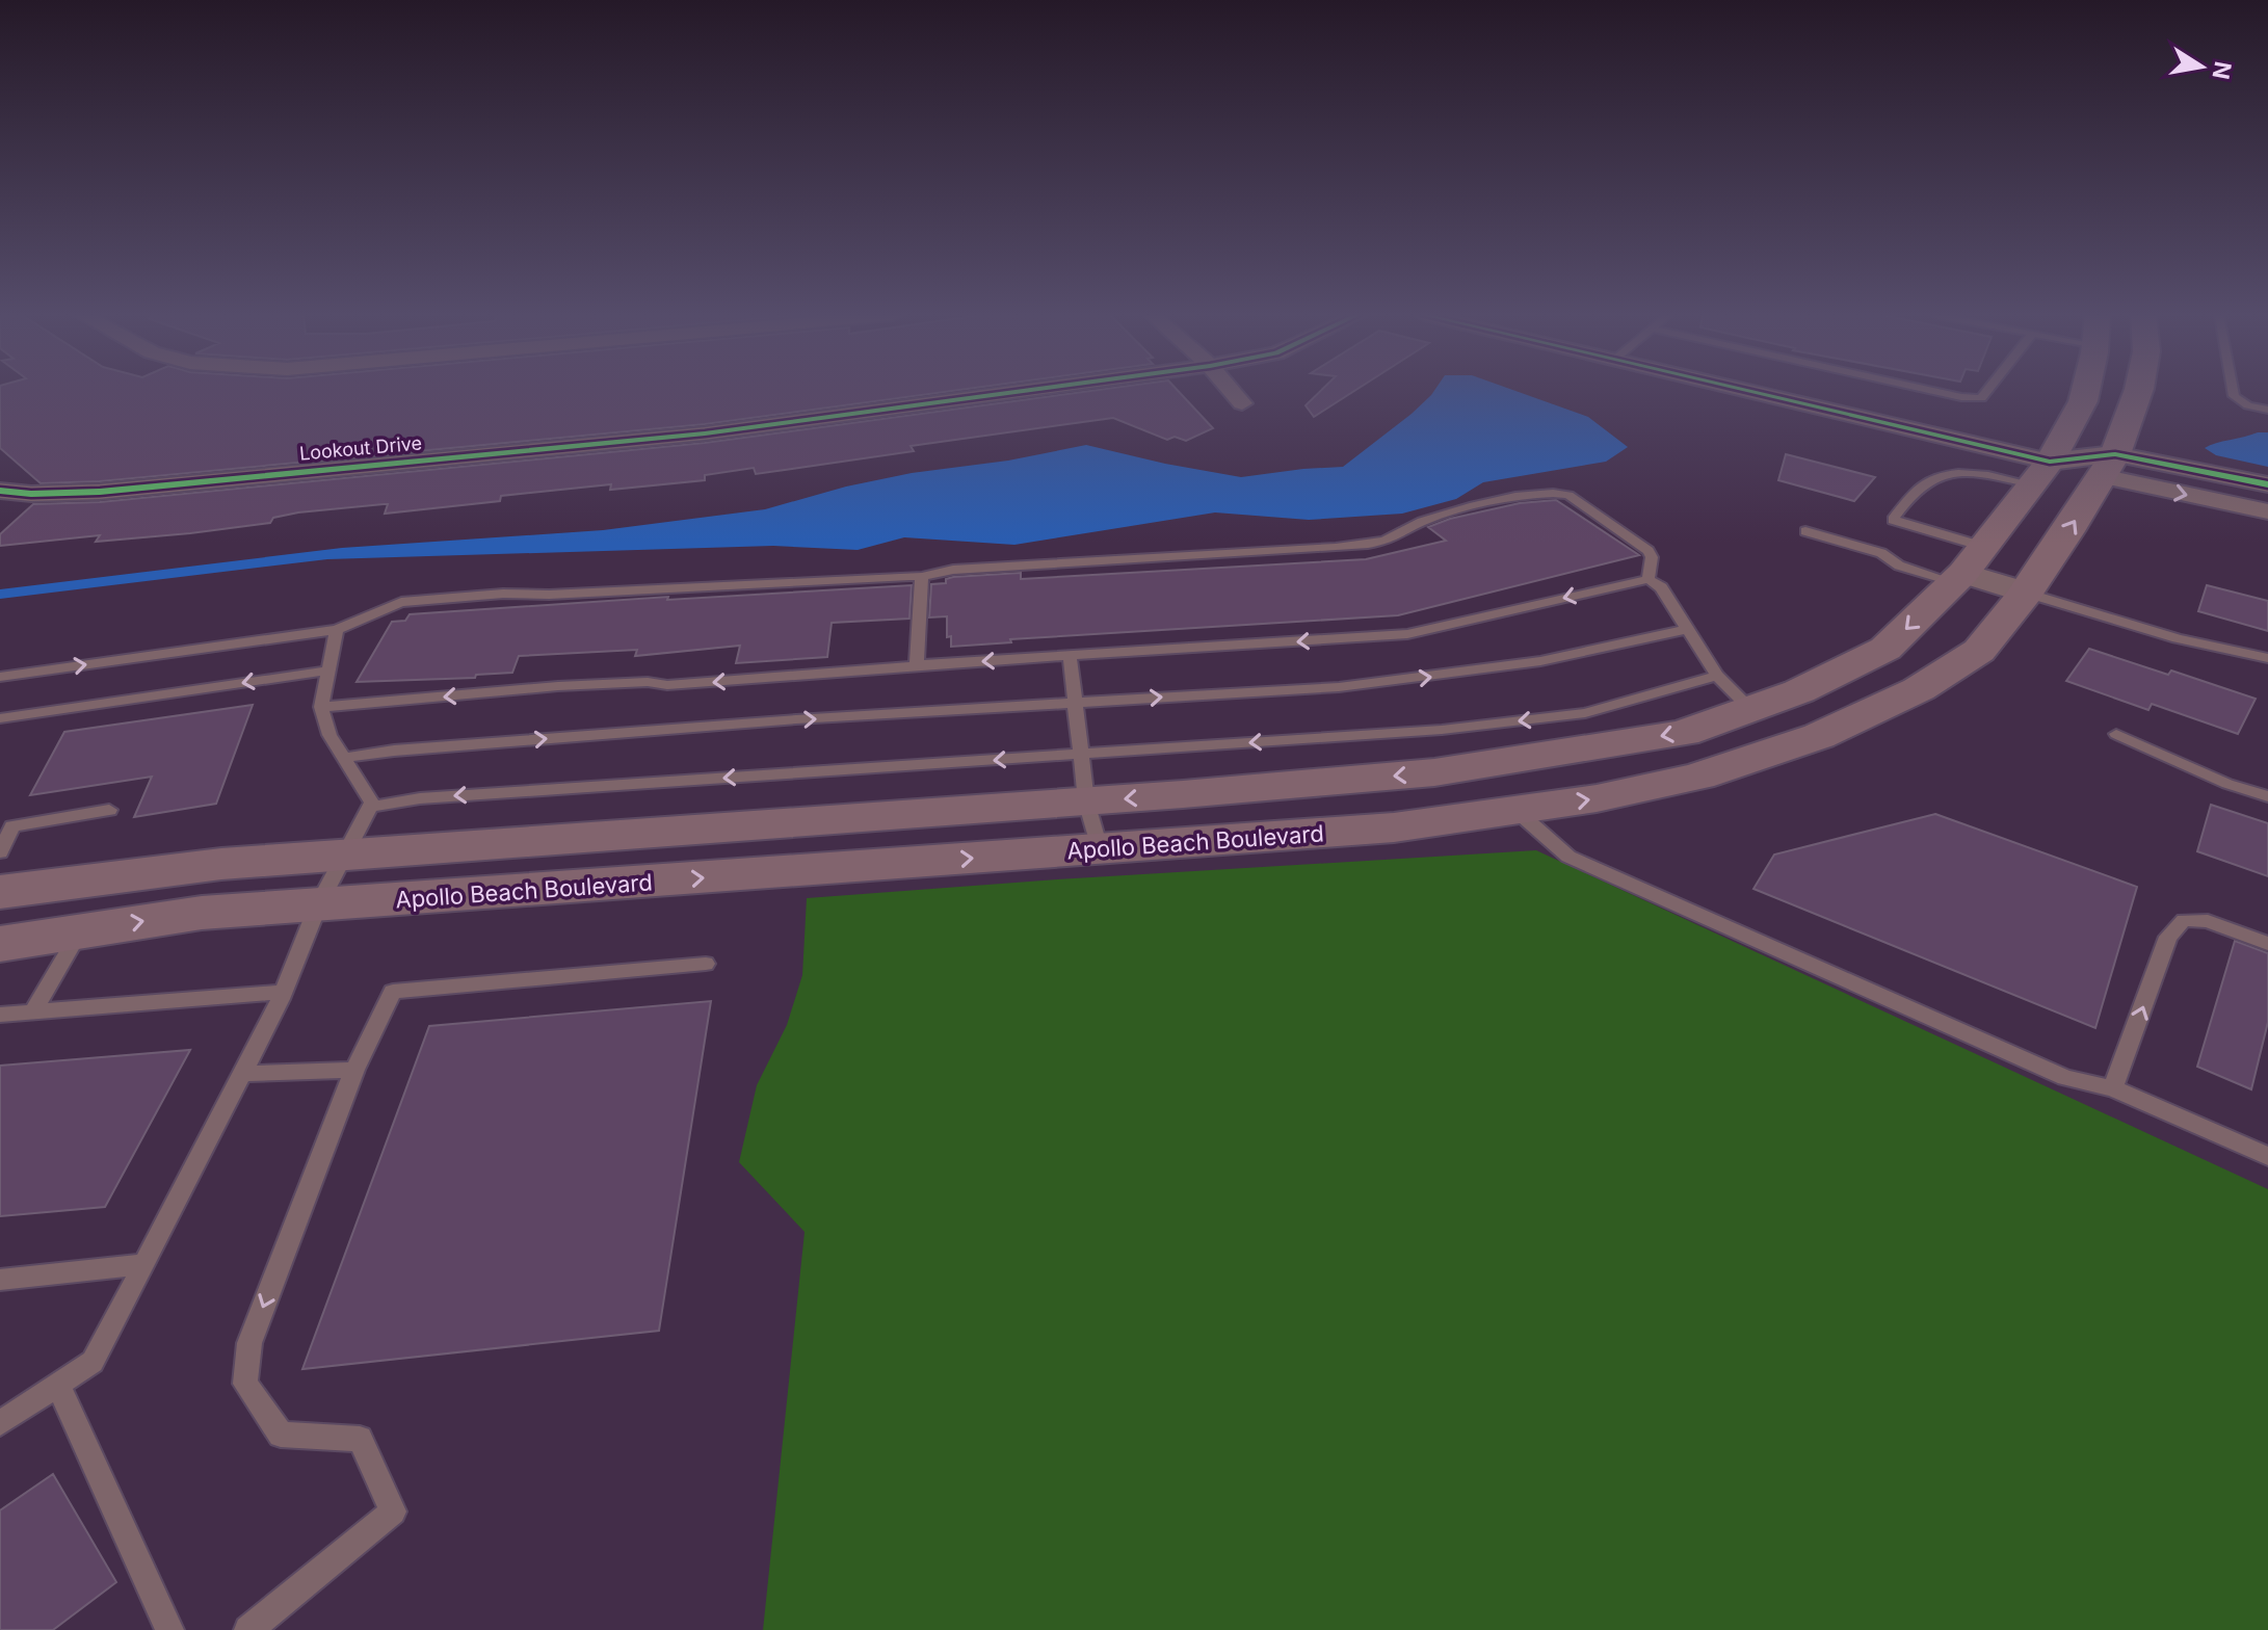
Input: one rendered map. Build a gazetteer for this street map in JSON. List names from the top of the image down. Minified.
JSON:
{"streets":{"main road":["Apollo Beach Boulevard"],"street":["Lookout Drive"]},"north":"right"}
